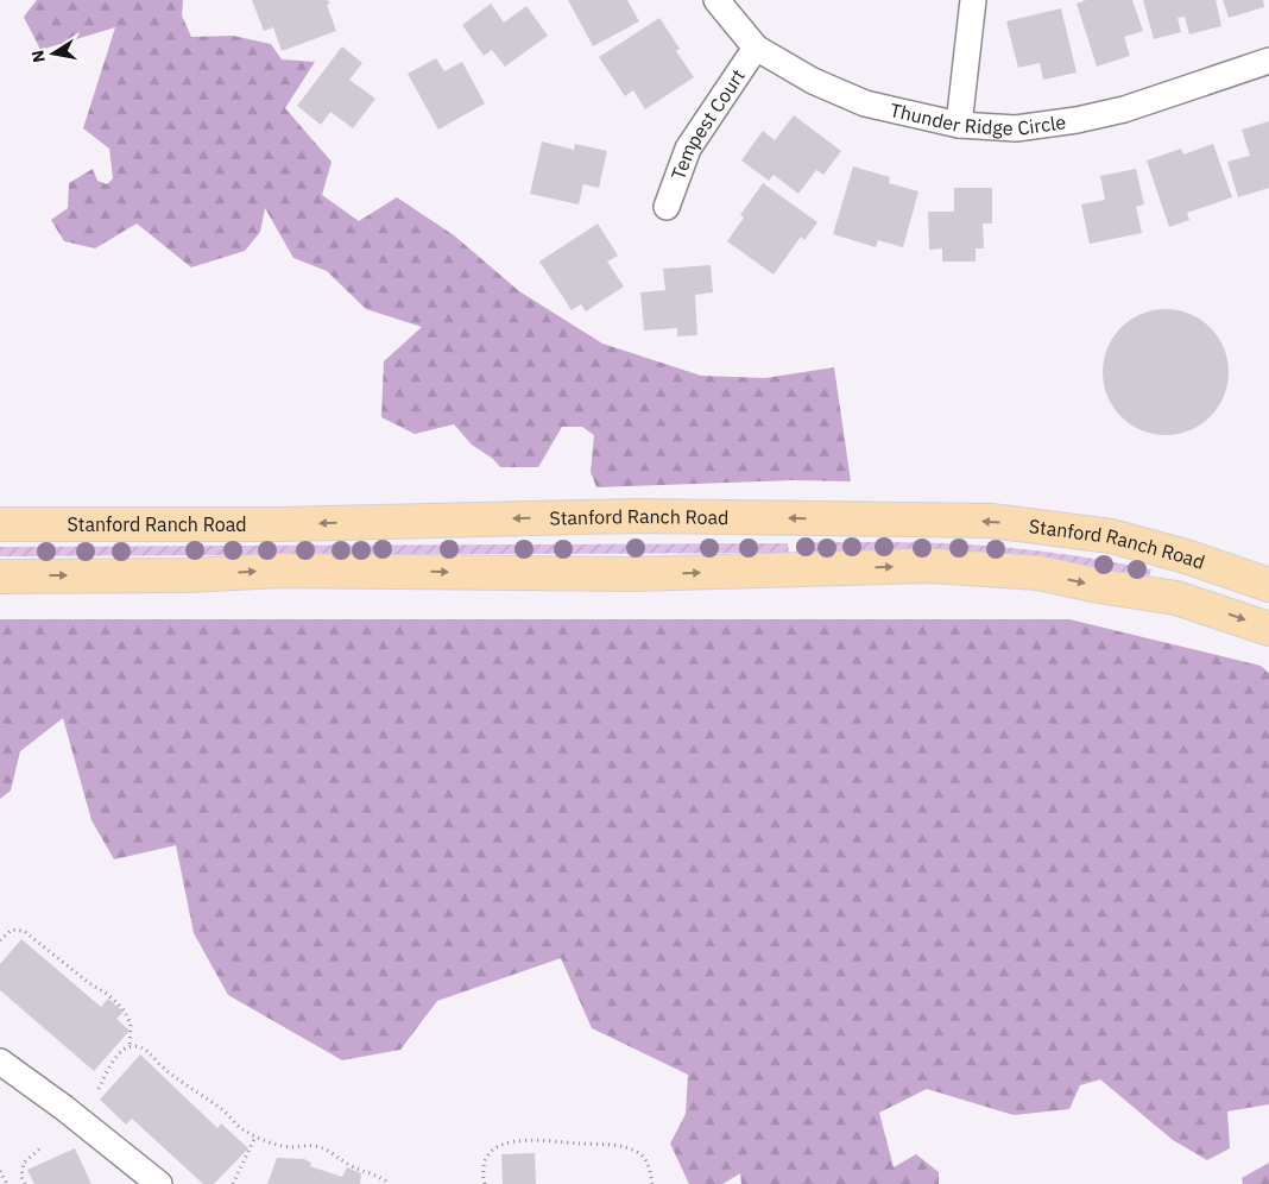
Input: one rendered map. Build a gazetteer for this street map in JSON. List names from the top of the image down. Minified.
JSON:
{"streets":{"main road":["Stanford Ranch Road"],"street":["Thunder Ridge Circle","Tempest Court"]},"crossings":[["Thunder Ridge Circle","Tempest Court"]],"north":"left"}
